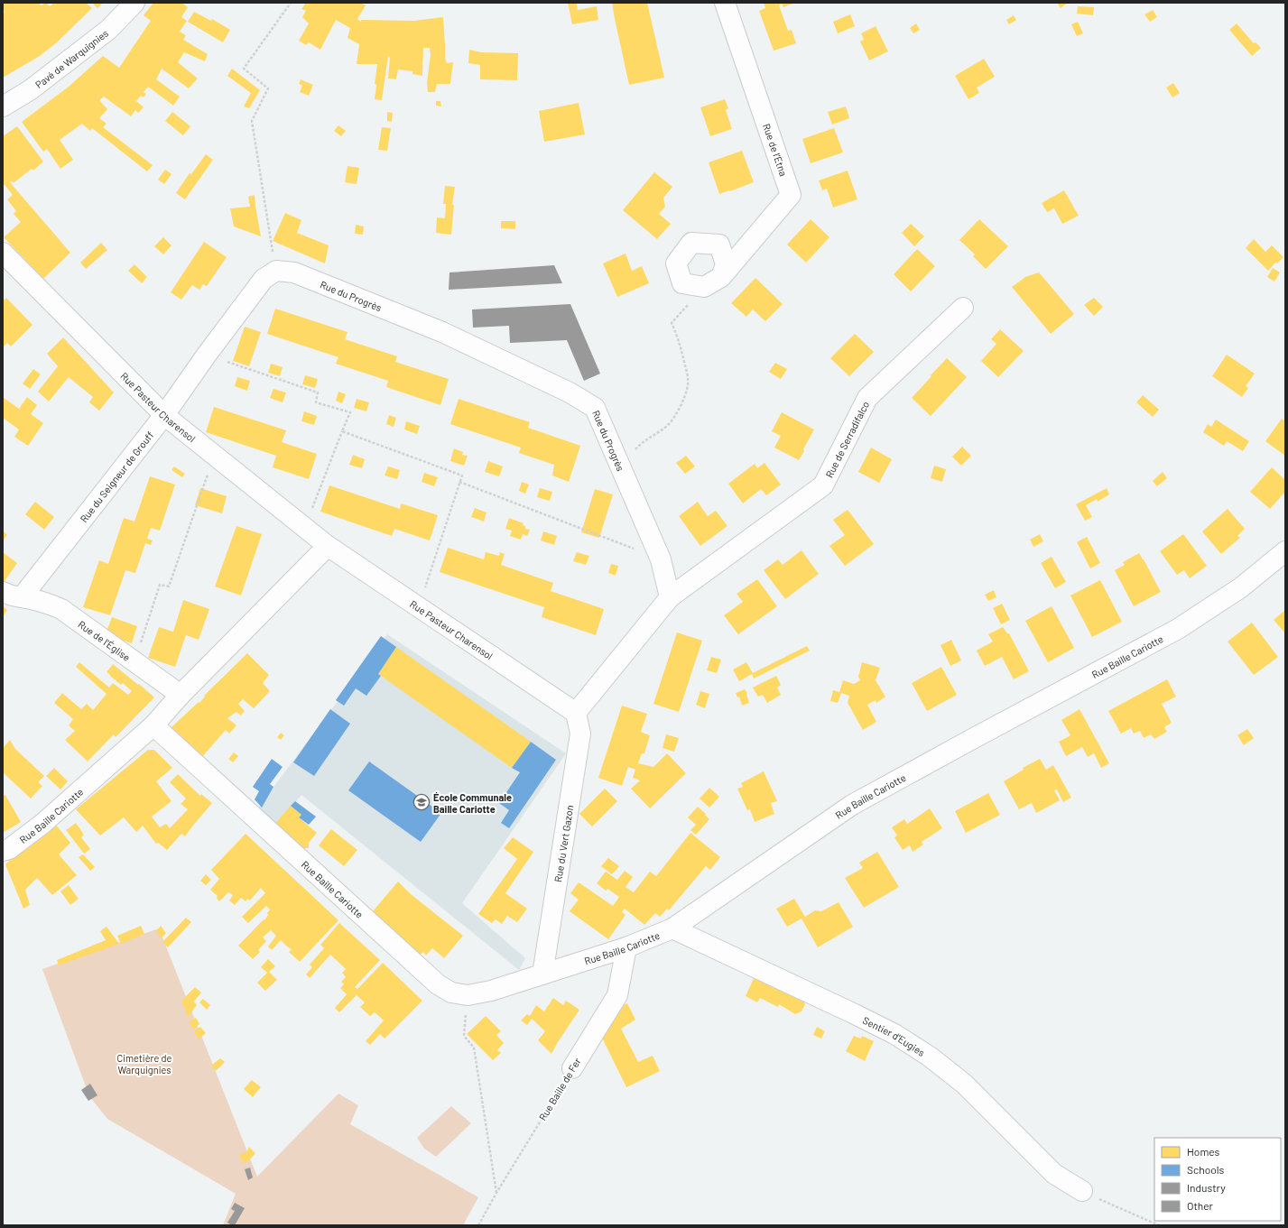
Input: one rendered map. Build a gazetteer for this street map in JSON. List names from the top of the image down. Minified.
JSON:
{"streets":{"street":["Pavé de Warquignies","Rue de l'Etna","Rue du Progrès","Rue Pasteur Charensol","Rue de Serradifalco","Rue du Seigneur de Grouff","Rue de l'Église","Rue Baille Cariotte","Rue du Vert Gazon","Sentier d'Eugies","Rue Baille de Fer"]},"crossings":[["Rue du Progrès","Rue de Serradifalco"],["Rue du Progrès","Rue du Seigneur de Grouff"],["Rue Pasteur Charensol","Rue du Seigneur de Grouff"],["Rue Pasteur Charensol","Rue du Vert Gazon"],["Rue du Seigneur de Grouff","Rue de l'Église"],["Rue Baille Cariotte","Rue du Vert Gazon"],["Rue Baille Cariotte","Sentier d'Eugies"],["Rue Baille Cariotte","Rue Baille de Fer"]],"parks":["Cimetière de Warquignies"],"places":{"school or university":["École Communale Baille Cariotte"]},"legend":["Homes","Schools","Industry","Other"]}
